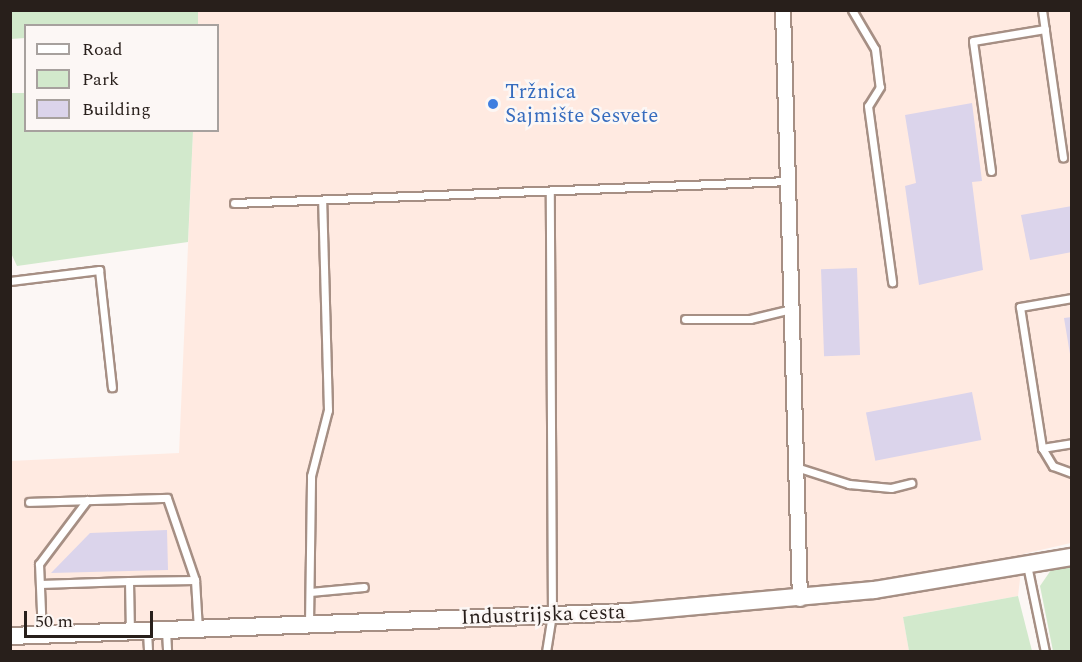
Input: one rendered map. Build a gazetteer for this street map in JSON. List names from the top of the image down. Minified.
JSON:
{"streets":{"street":["Industrijska cesta"]},"places":["Tržnica Sajmište Sesvete"],"legend":["Road","Park","Building"],"scale_bar":"50 m"}
